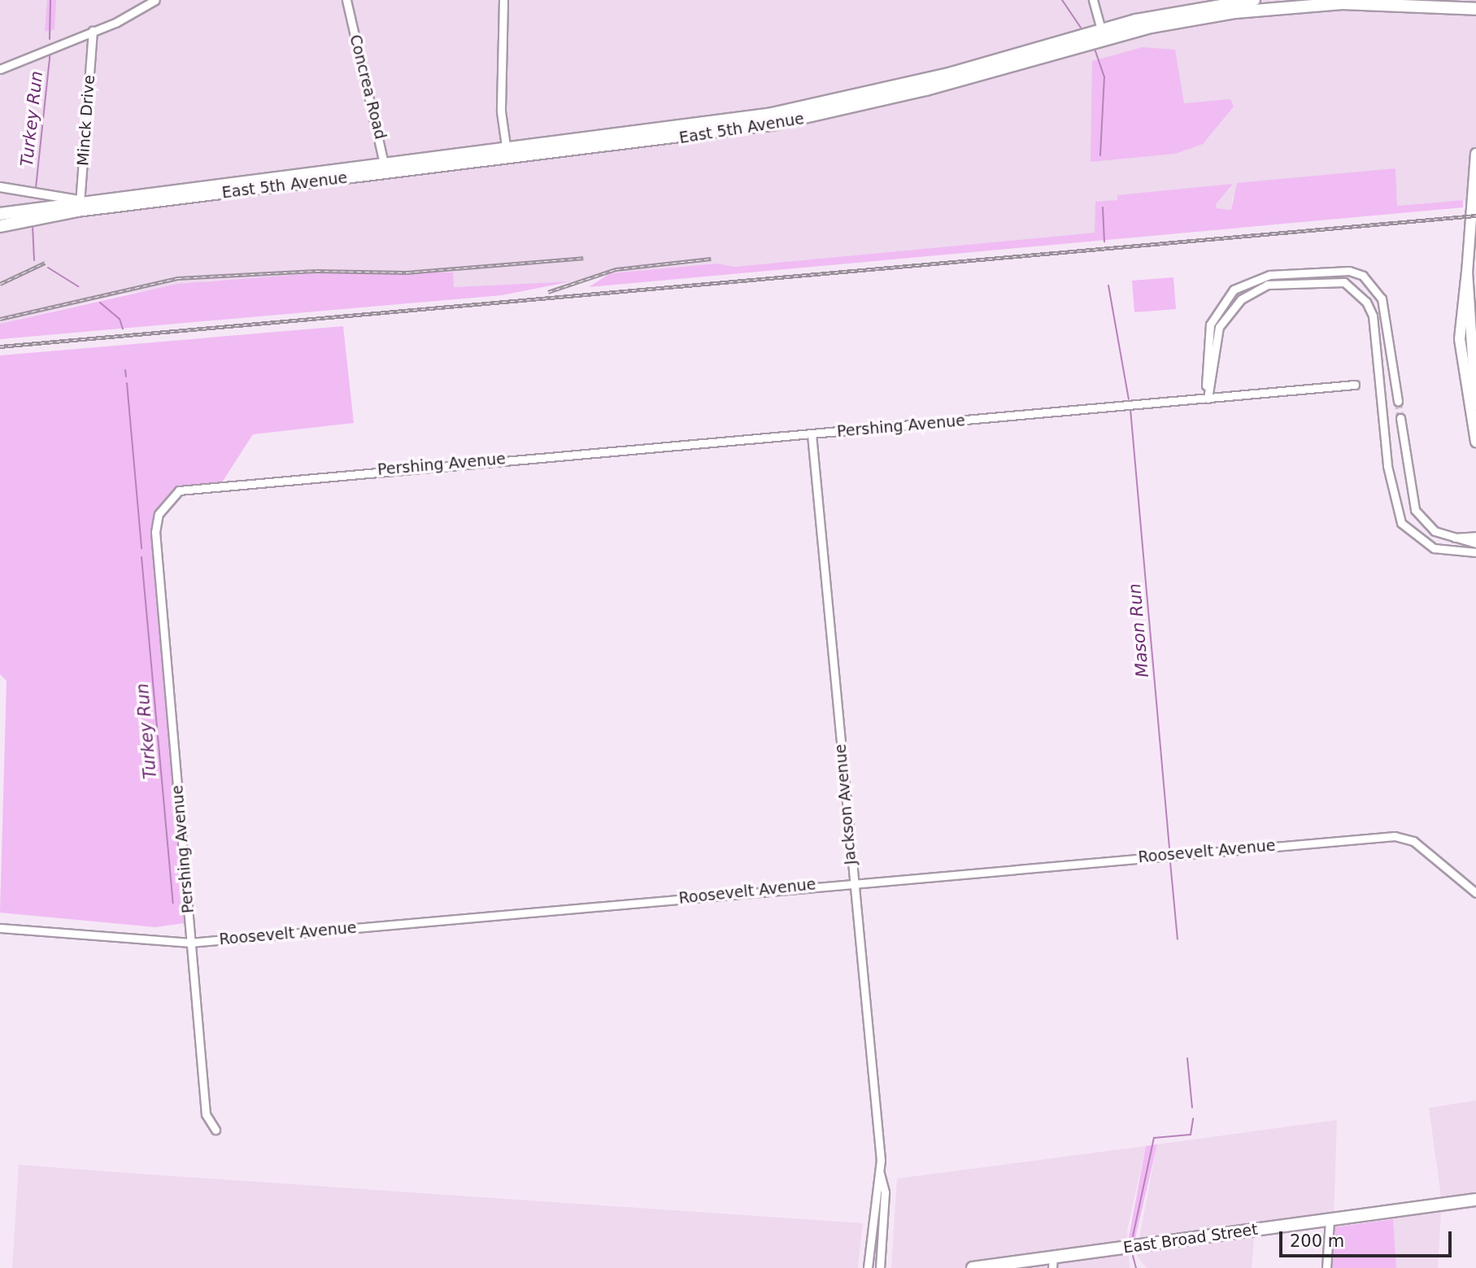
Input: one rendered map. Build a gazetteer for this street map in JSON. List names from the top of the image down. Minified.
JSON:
{"streets":{"main road":["East 5th Avenue","East Broad Street"],"street":["Concrea Road","Minck Drive","Pershing Avenue","Jackson Avenue","Roosevelt Avenue"]},"crossings":[["Concrea Road","East 5th Avenue"],["Minck Drive","East 5th Avenue"],["Pershing Avenue","Jackson Avenue"],["Pershing Avenue","Roosevelt Avenue"],["Jackson Avenue","Roosevelt Avenue"]],"water":["Turkey Run","Mason Run"],"scale_bar":"200 m"}
